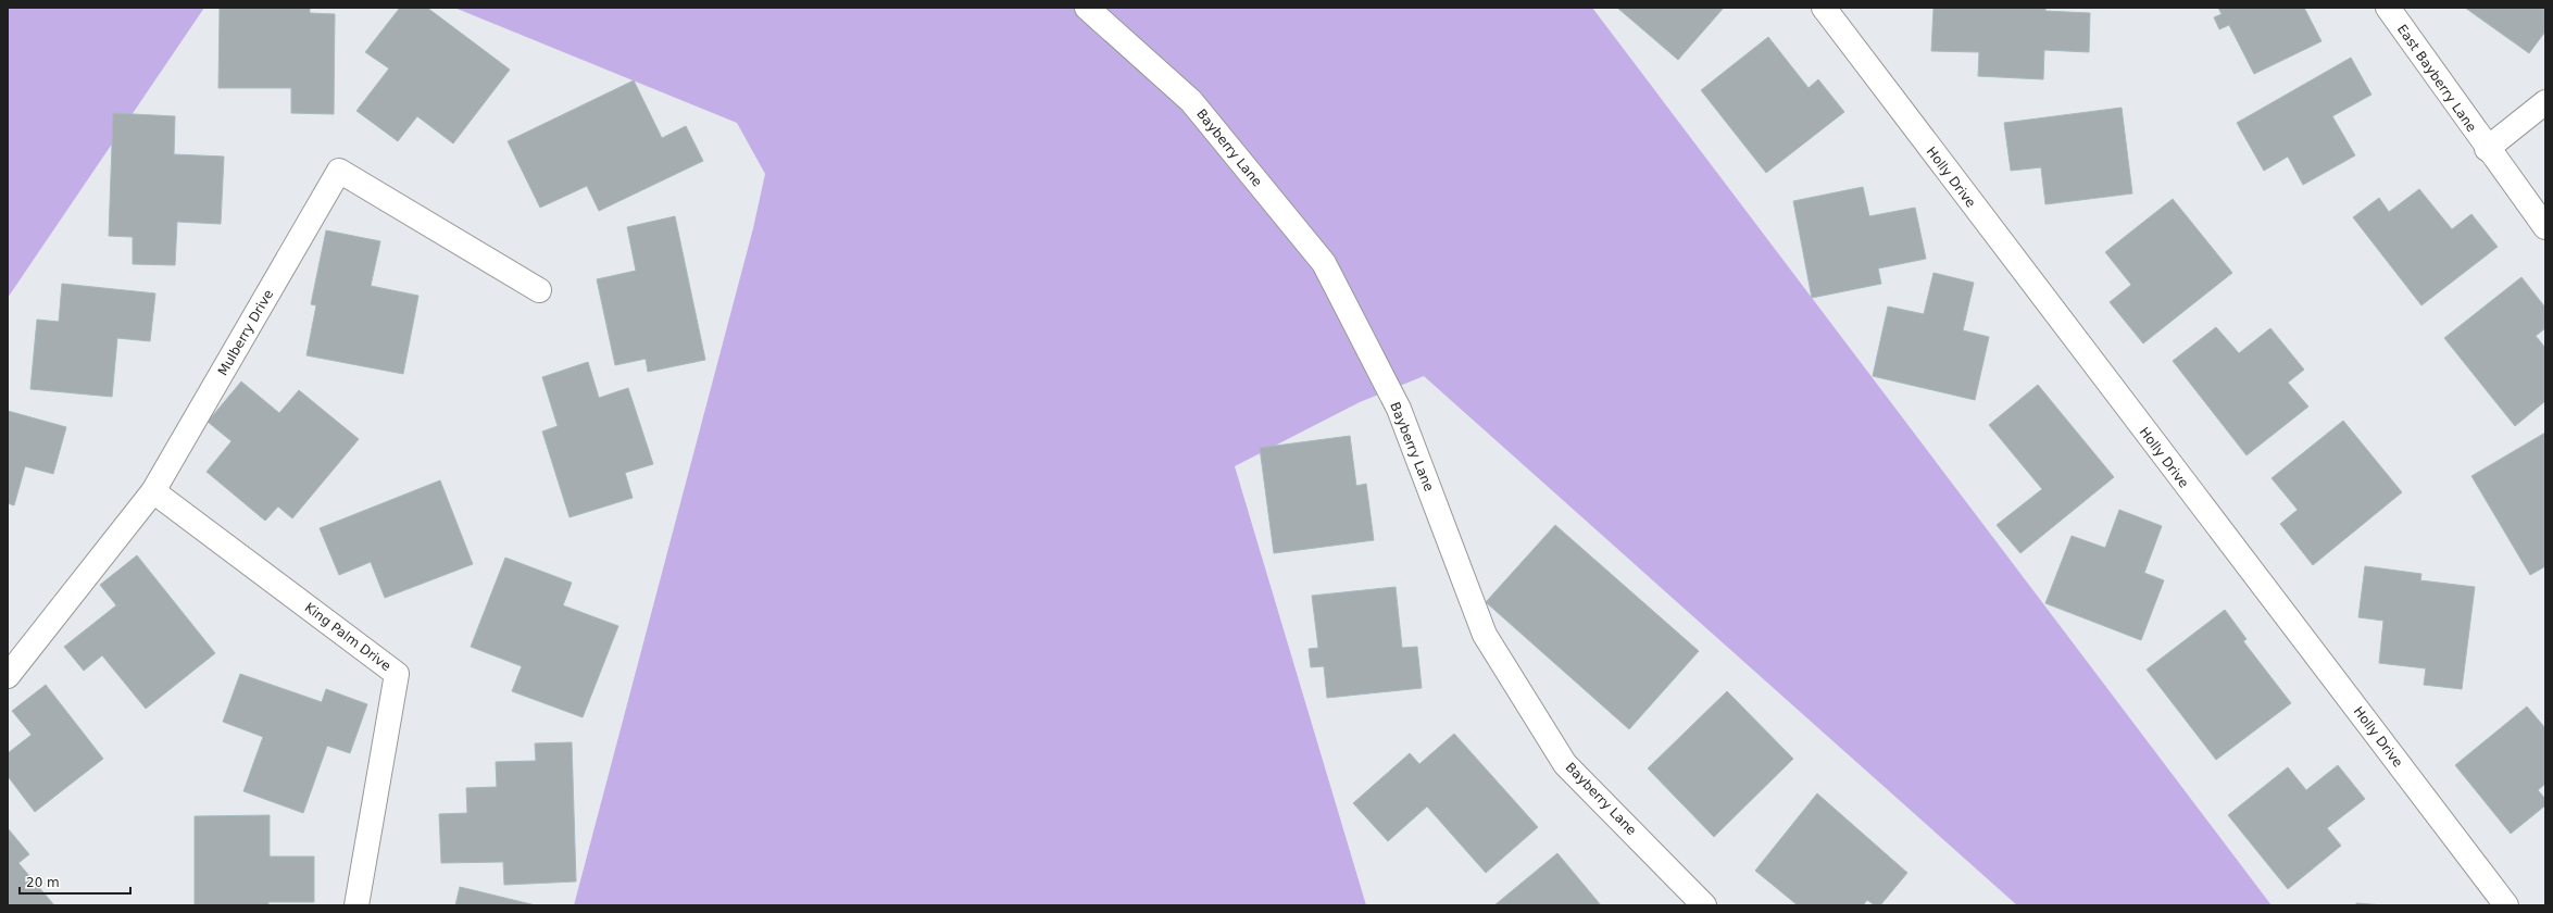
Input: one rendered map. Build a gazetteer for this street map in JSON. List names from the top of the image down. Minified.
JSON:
{"streets":{"street":["East Bayberry Lane","Bayberry Lane","Holly Drive","Mulberry Drive","King Palm Drive"]},"crossings":[["Mulberry Drive","King Palm Drive"]],"scale_bar":"20 m"}
